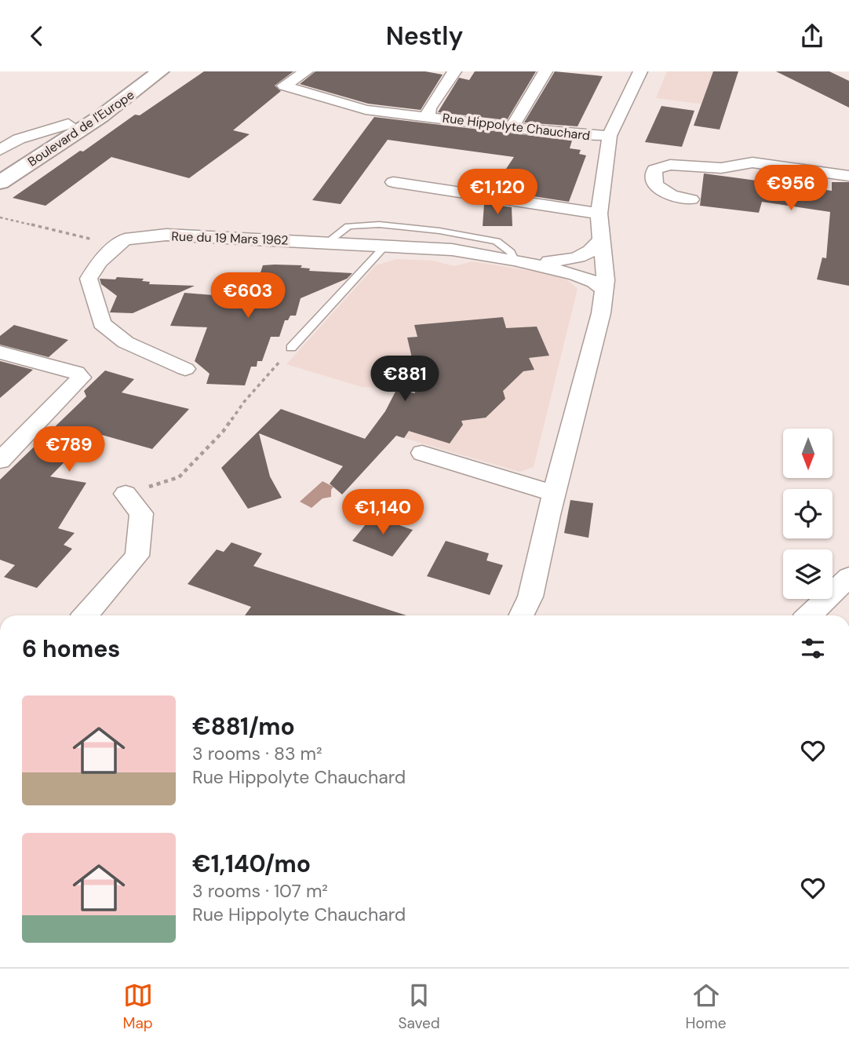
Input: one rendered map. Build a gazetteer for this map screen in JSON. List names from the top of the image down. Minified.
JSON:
{"streets":{"main road":["Boulevard de l'Europe"],"street":["Rue Hippolyte Chauchard","Rue du 19 Mars 1962"]},"crossings":[["Rue Hippolyte Chauchard","Rue du 19 Mars 1962"]],"north":"bottom","page":{"header":"Nestly","price":["€956","€1,120","€603","€881","€789","€1,140"],"heading":"6 homes","list":[{"name":"€881/mo","note":"3 rooms · 83 m² · Rue Hippolyte Chauchard"},{"name":"€1,140/mo","note":"3 rooms · 107 m² · Rue Hippolyte Chauchard"}],"tabs":["Map","Saved","Home"]}}
